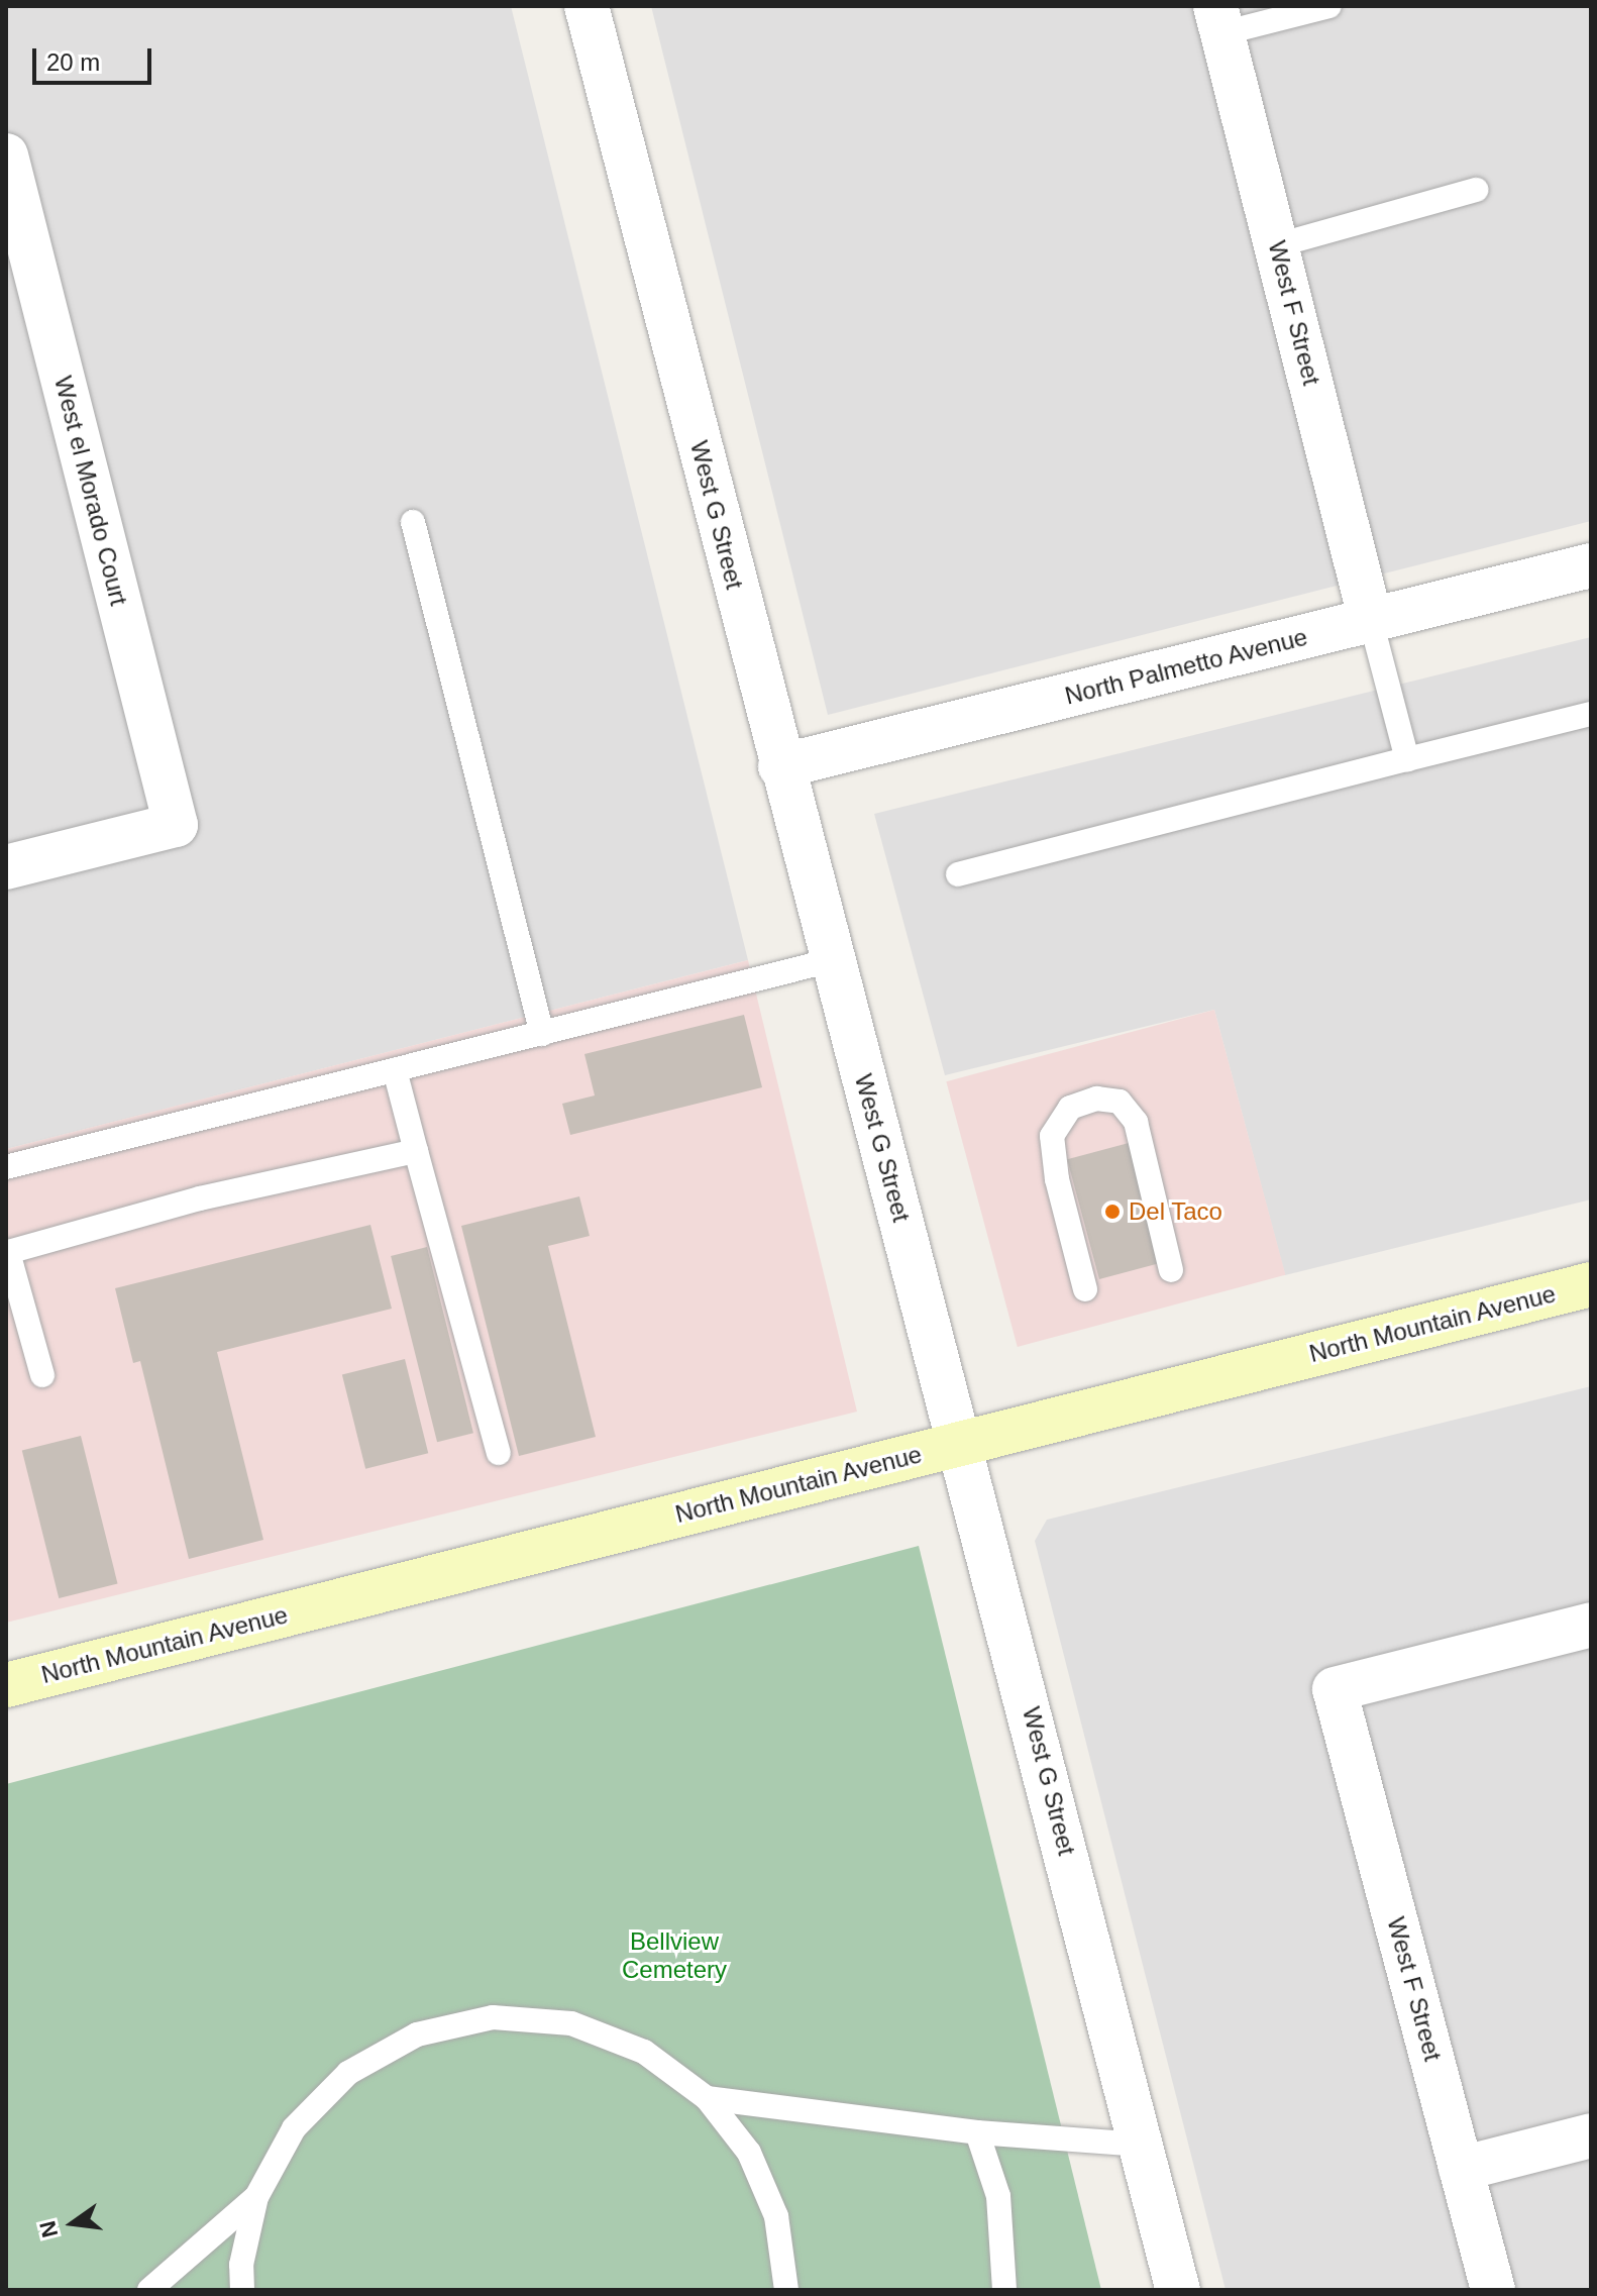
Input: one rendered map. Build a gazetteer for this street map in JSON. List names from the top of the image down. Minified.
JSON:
{"streets":{"main road":["North Mountain Avenue"],"street":["West F Street","West el Morado Court","West G Street","North Palmetto Avenue"]},"crossings":[["West F Street","North Palmetto Avenue"],["West G Street","North Palmetto Avenue"],["West G Street","North Mountain Avenue"]],"parks":["Bellview Cemetery"],"places":["Del Taco"],"scale_bar":"20 m","north":"left"}
